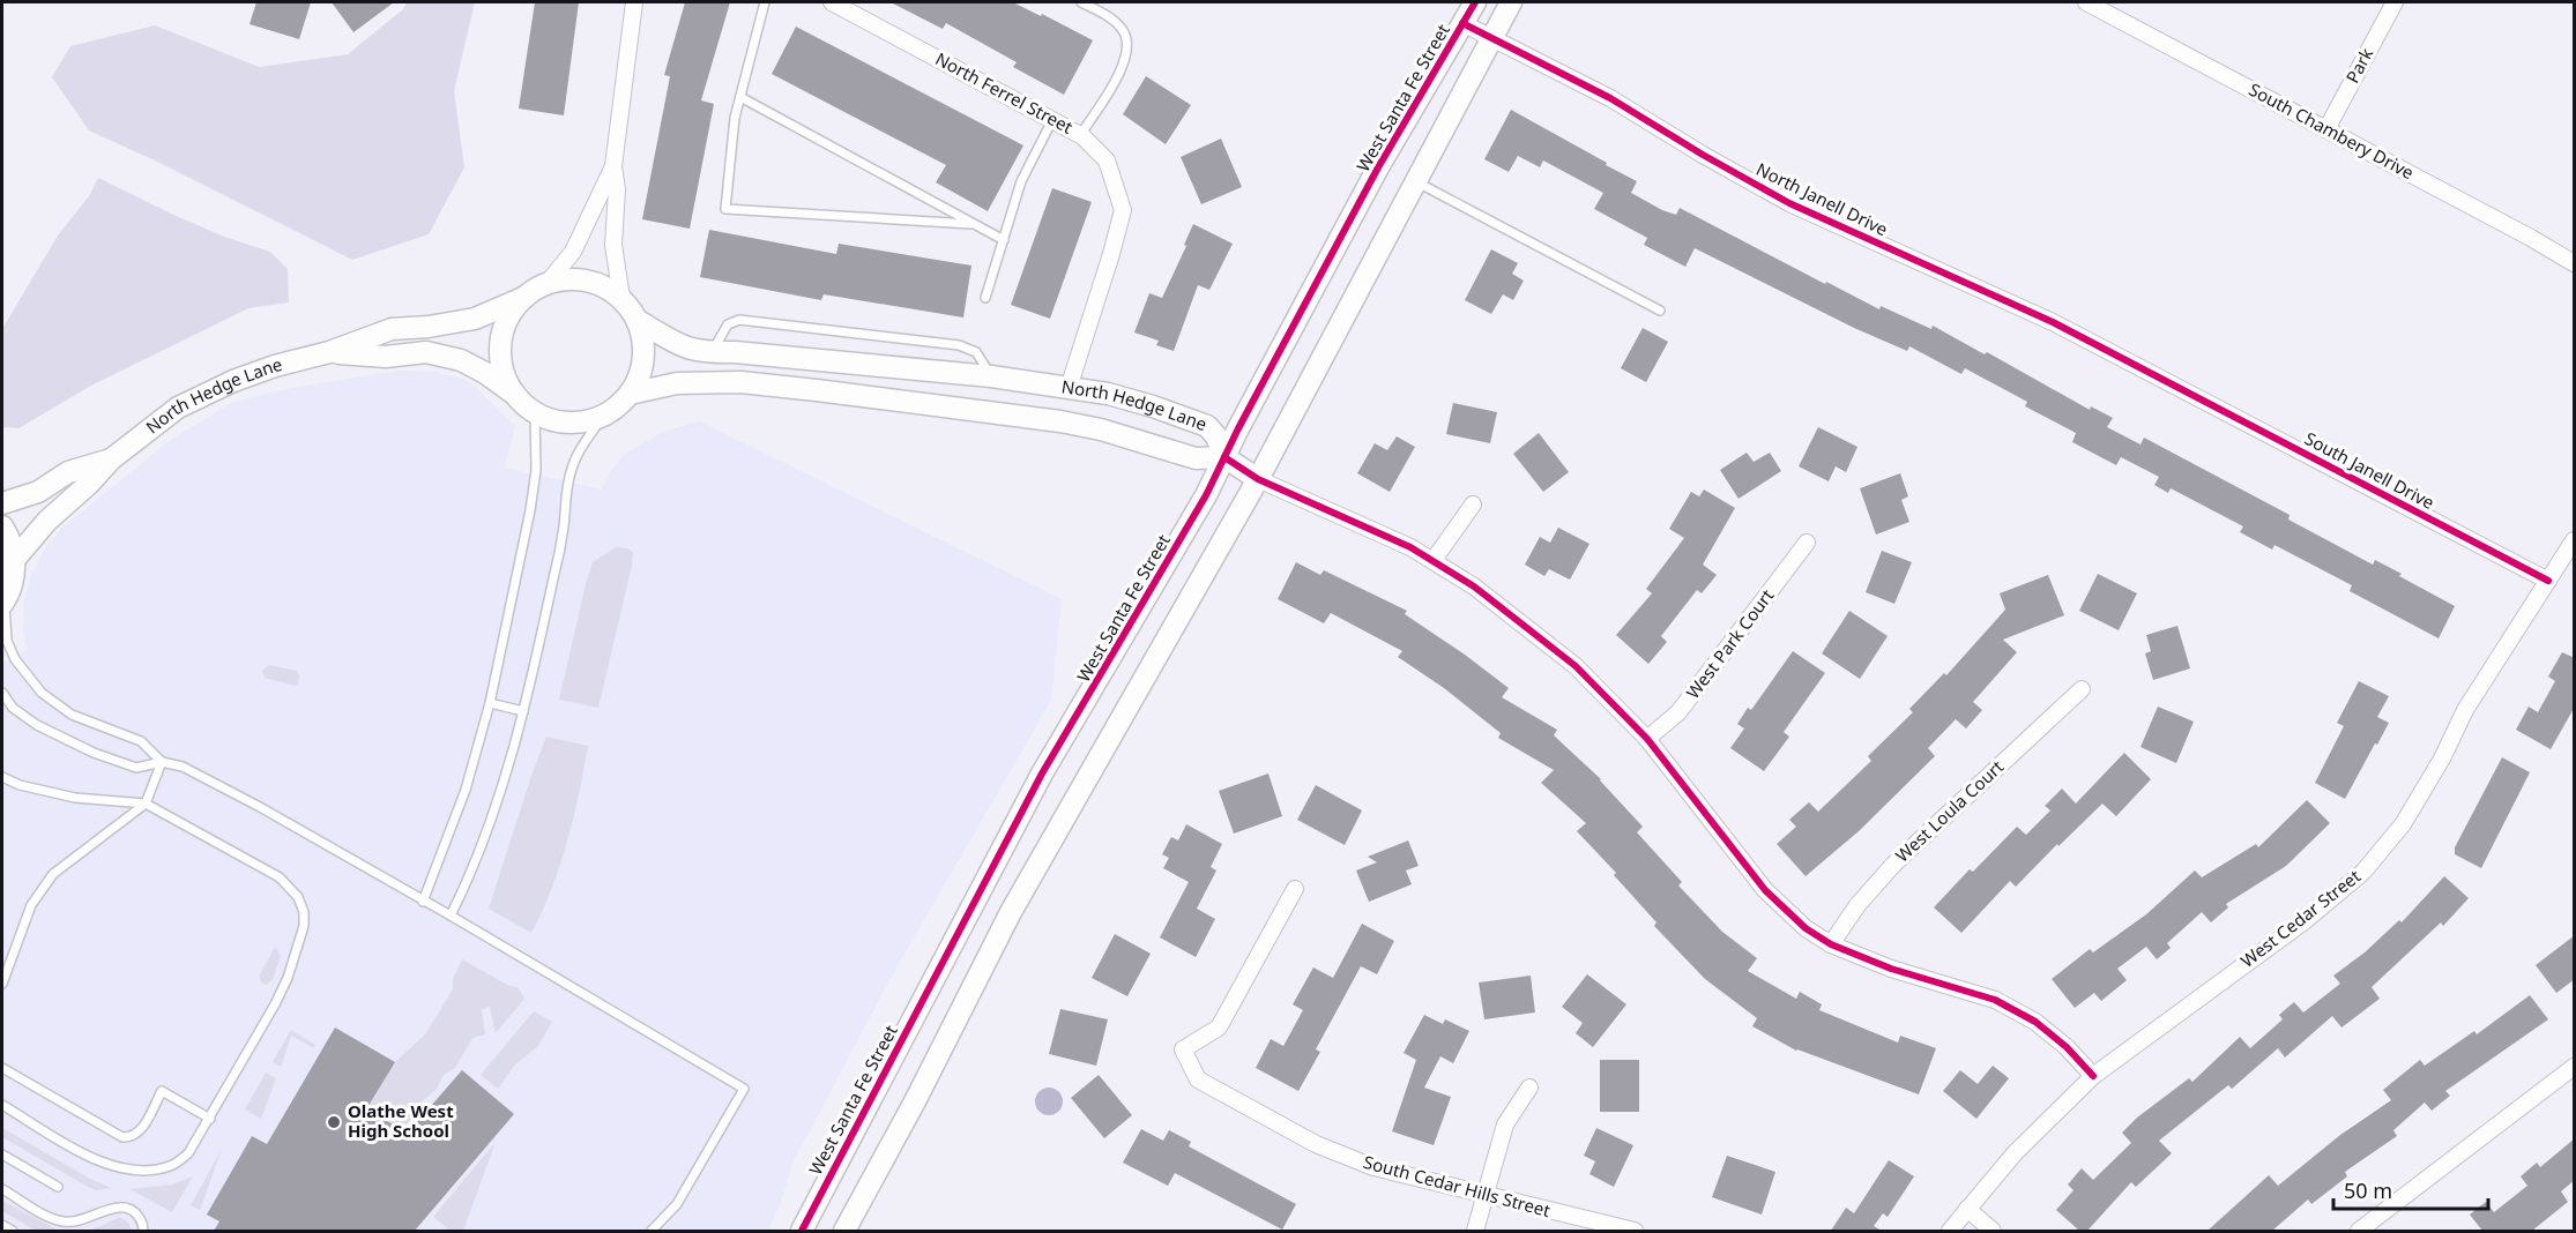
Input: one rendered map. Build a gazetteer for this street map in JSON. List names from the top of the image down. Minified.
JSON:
{"streets":{"street":["Park","North Ferrel Street","West Santa Fe Street","South Chambery Drive","North Janell Drive","North Hedge Lane","South Janell Drive","West Park Court","West Loula Court","West Cedar Street","South Cedar Hills Street"]},"crossings":[["Park","South Chambery Drive"],["North Ferrel Street","North Hedge Lane"],["West Santa Fe Street","North Janell Drive"],["West Santa Fe Street","North Hedge Lane"],["North Janell Drive","South Janell Drive"],["South Janell Drive","West Cedar Street"]],"places":["Olathe West High School"],"scale_bar":"50 m"}
